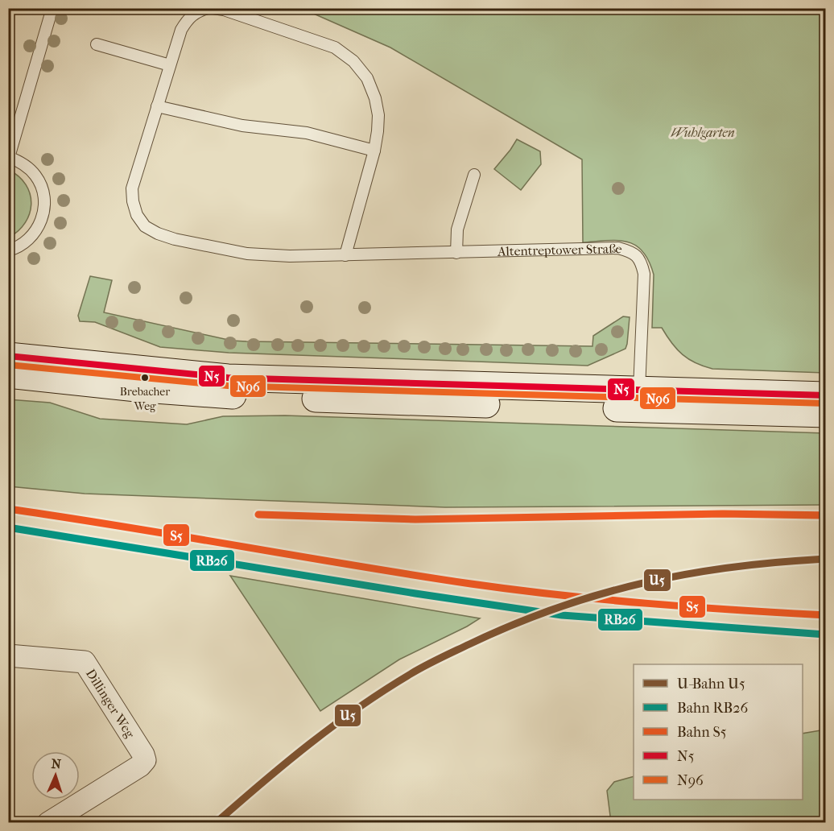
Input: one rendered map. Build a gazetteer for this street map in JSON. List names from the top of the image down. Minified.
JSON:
{"streets":{"street":["Dillinger Weg"],"lane":["Altentreptower Straße"]},"parks":["Wuhlgarten"],"places":["Brebacher Weg"],"lines":["transit line N5","transit line N96","rail line S5","rail line RB26","metro line U5"],"legend":["U-Bahn U5","Bahn RB26","Bahn S5","N5","N96"],"north":"top"}
